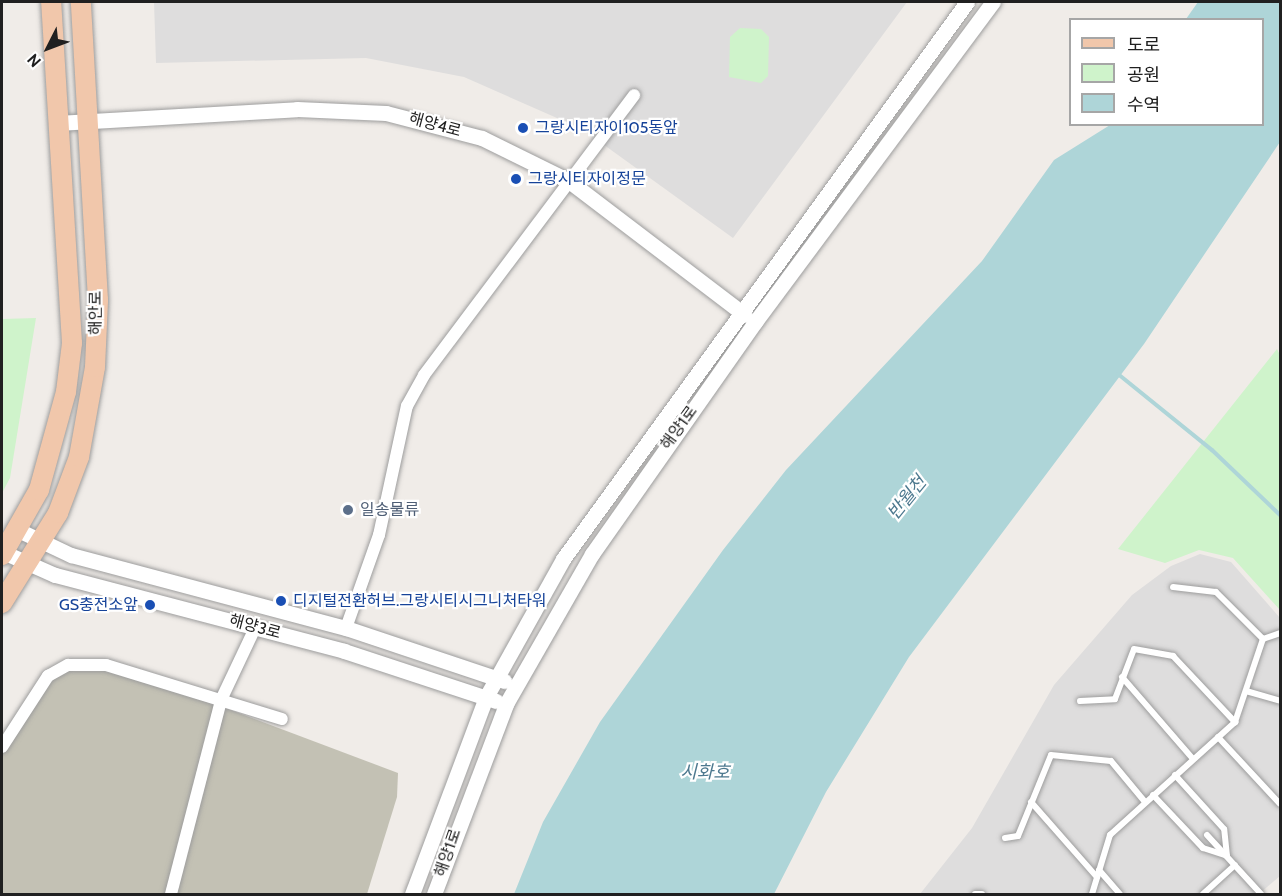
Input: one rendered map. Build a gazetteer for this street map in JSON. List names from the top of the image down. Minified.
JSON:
{"streets":{"main road":["해안로"],"street":["해양4로","해양1로","해양3로"]},"crossings":[["해양4로","해안로"],["해양4로","해양1로"],["해안로","해양3로"],["해양1로","해양3로"]],"water":["반월천","시화호"],"places":["그랑시티자이105동앞","그랑시티자이정문","일송물류","디지털전환허브.그랑시티시그니처타워","GS충전소앞"],"legend":["도로","공원","수역"],"north":"bottom left"}
